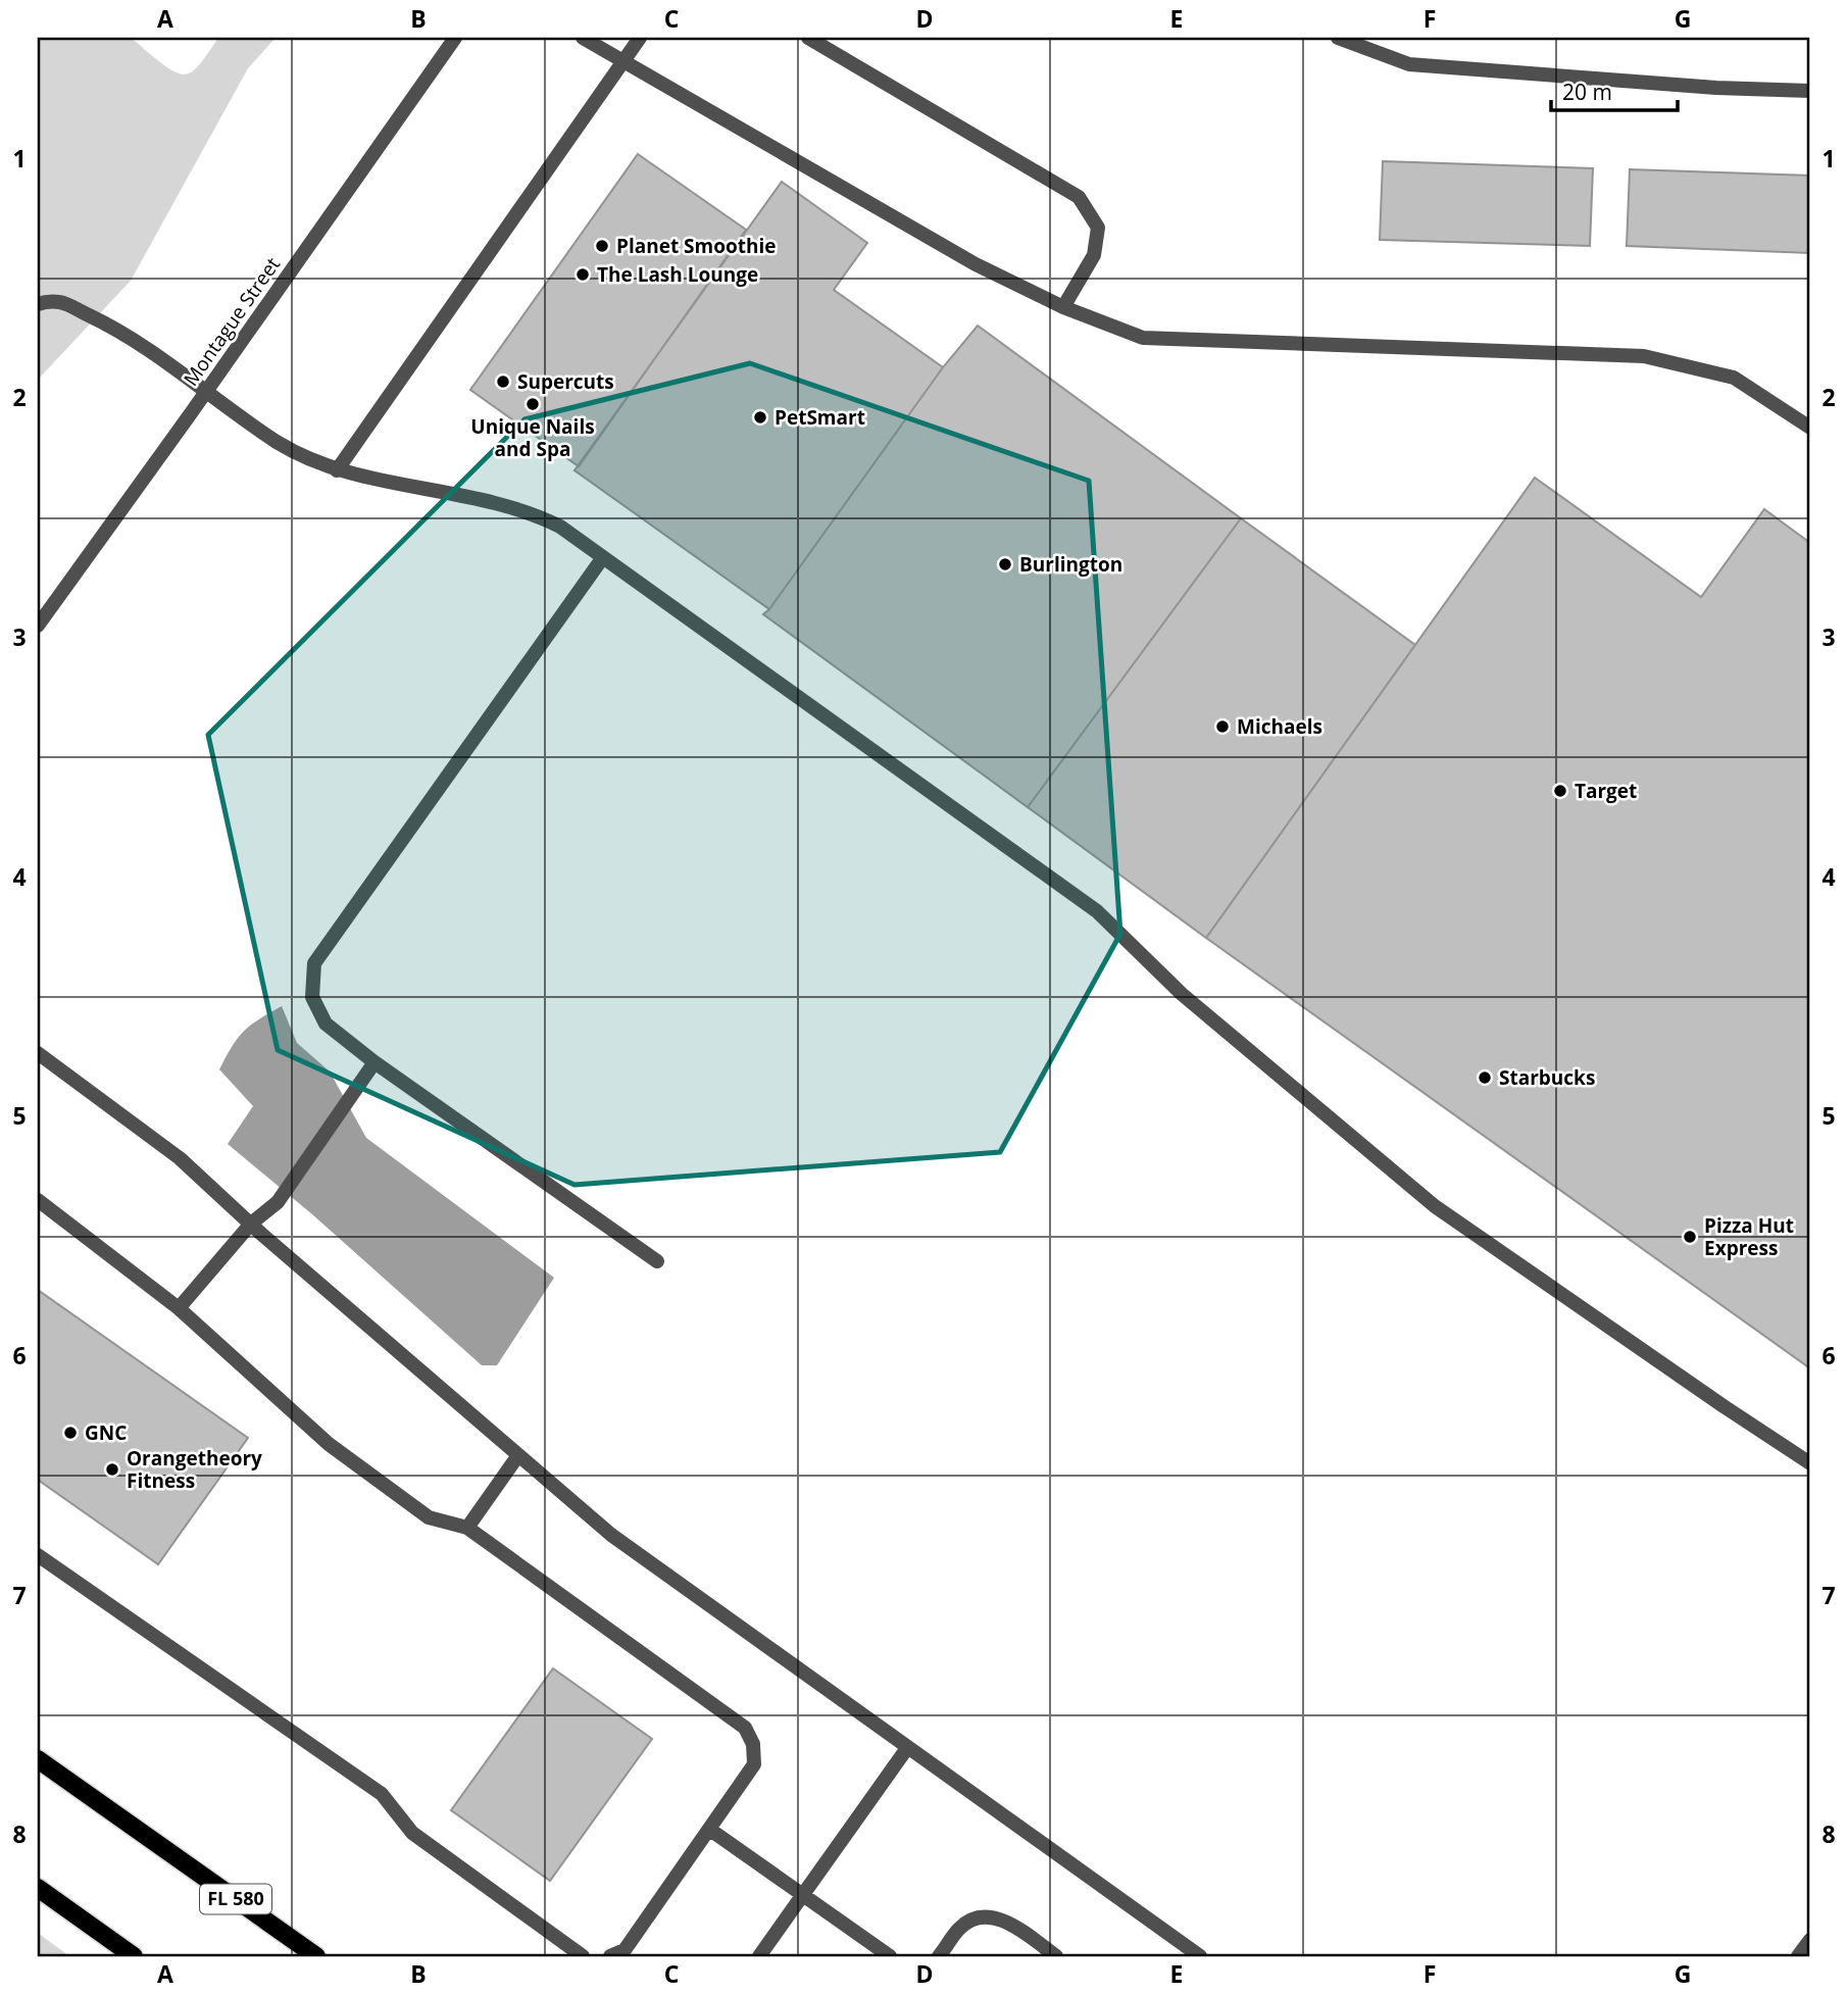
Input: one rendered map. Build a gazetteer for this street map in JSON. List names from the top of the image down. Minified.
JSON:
{"streets":{"main road":["FL 580"],"street":["Montague Street"]},"places":["Planet Smoothie","The Lash Lounge","Supercuts","Unique Nails and Spa","PetSmart","Burlington","Michaels","Target","Starbucks","Pizza Hut Express","GNC","Orangetheory Fitness"],"scale_bar":"20 m","grid":{"columns":["A","B","C","D","E","F","G"],"rows":["1","2","3","4","5","6","7","8"]}}
